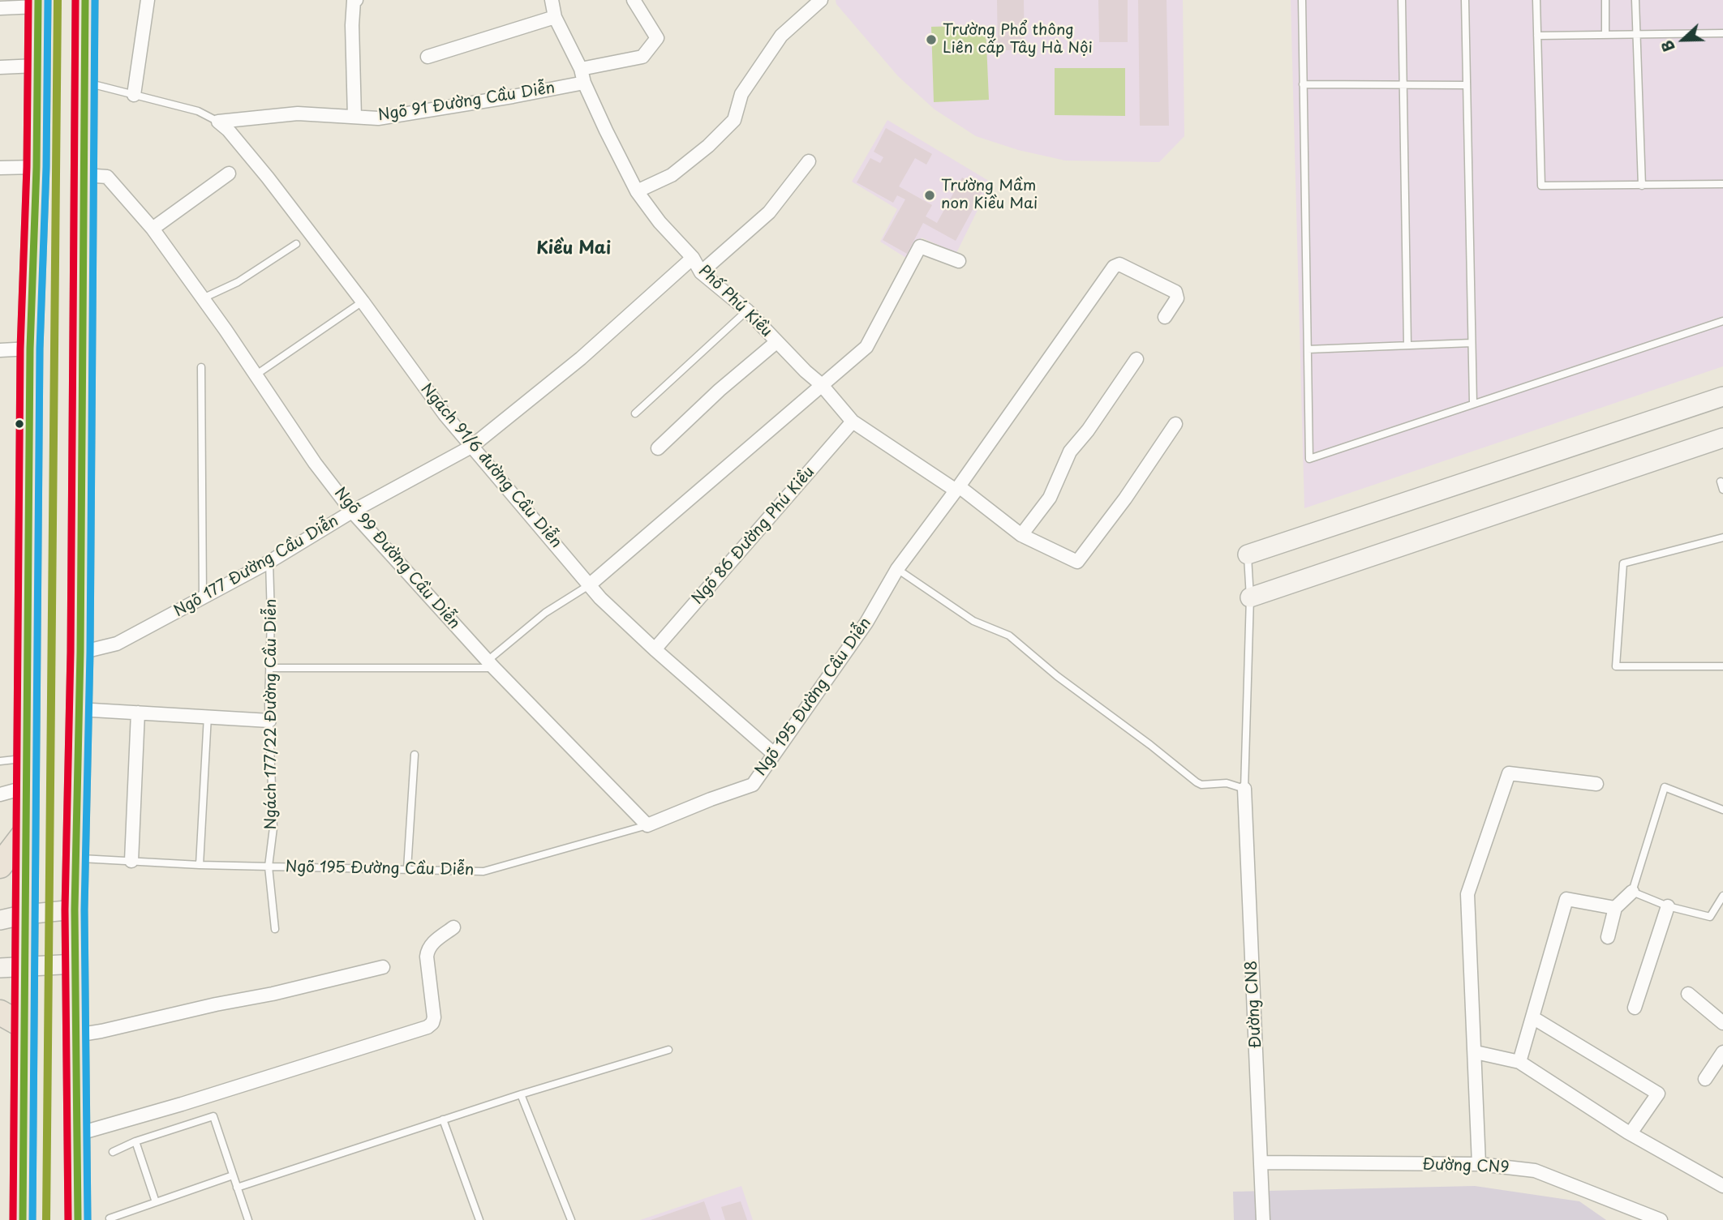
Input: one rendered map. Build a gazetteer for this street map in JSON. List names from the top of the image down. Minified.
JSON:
{"streets":{"street":["Ngõ 91 Đường Cầu Diễn","Phố Phú Kiều","Ngách 91/6 đường Cầu Diễn","Ngõ 86 Đường Phú Kiều","Ngõ 99 Đường Cầu Diễn","Ngõ 177 Đường Cầu Diễn","Ngõ 195 Đường Cầu Diễn","Đường CN8","Đường CN9"],"lane":["Ngách 177/22 Đường Cầu Diễn"]},"crossings":[["Ngõ 91 Đường Cầu Diễn","Phố Phú Kiều"],["Ngõ 91 Đường Cầu Diễn","Ngách 91/6 đường Cầu Diễn"],["Phố Phú Kiều","Ngõ 86 Đường Phú Kiều"],["Phố Phú Kiều","Ngõ 177 Đường Cầu Diễn"],["Phố Phú Kiều","Ngõ 195 Đường Cầu Diễn"],["Ngách 91/6 đường Cầu Diễn","Ngõ 86 Đường Phú Kiều"],["Ngách 91/6 đường Cầu Diễn","Ngõ 177 Đường Cầu Diễn"],["Ngách 91/6 đường Cầu Diễn","Ngõ 195 Đường Cầu Diễn"],["Ngõ 99 Đường Cầu Diễn","Ngõ 177 Đường Cầu Diễn"],["Ngõ 99 Đường Cầu Diễn","Ngõ 195 Đường Cầu Diễn"],["Ngõ 177 Đường Cầu Diễn","Ngách 177/22 Đường Cầu Diễn"],["Ngõ 195 Đường Cầu Diễn","Ngách 177/22 Đường Cầu Diễn"],["Đường CN8","Đường CN9"]],"districts":["Kiều Mai"],"places":["Trường Phổ thông Liên cấp Tây Hà Nội","Trường Mầm non Kiều Mai"],"north":"left"}
